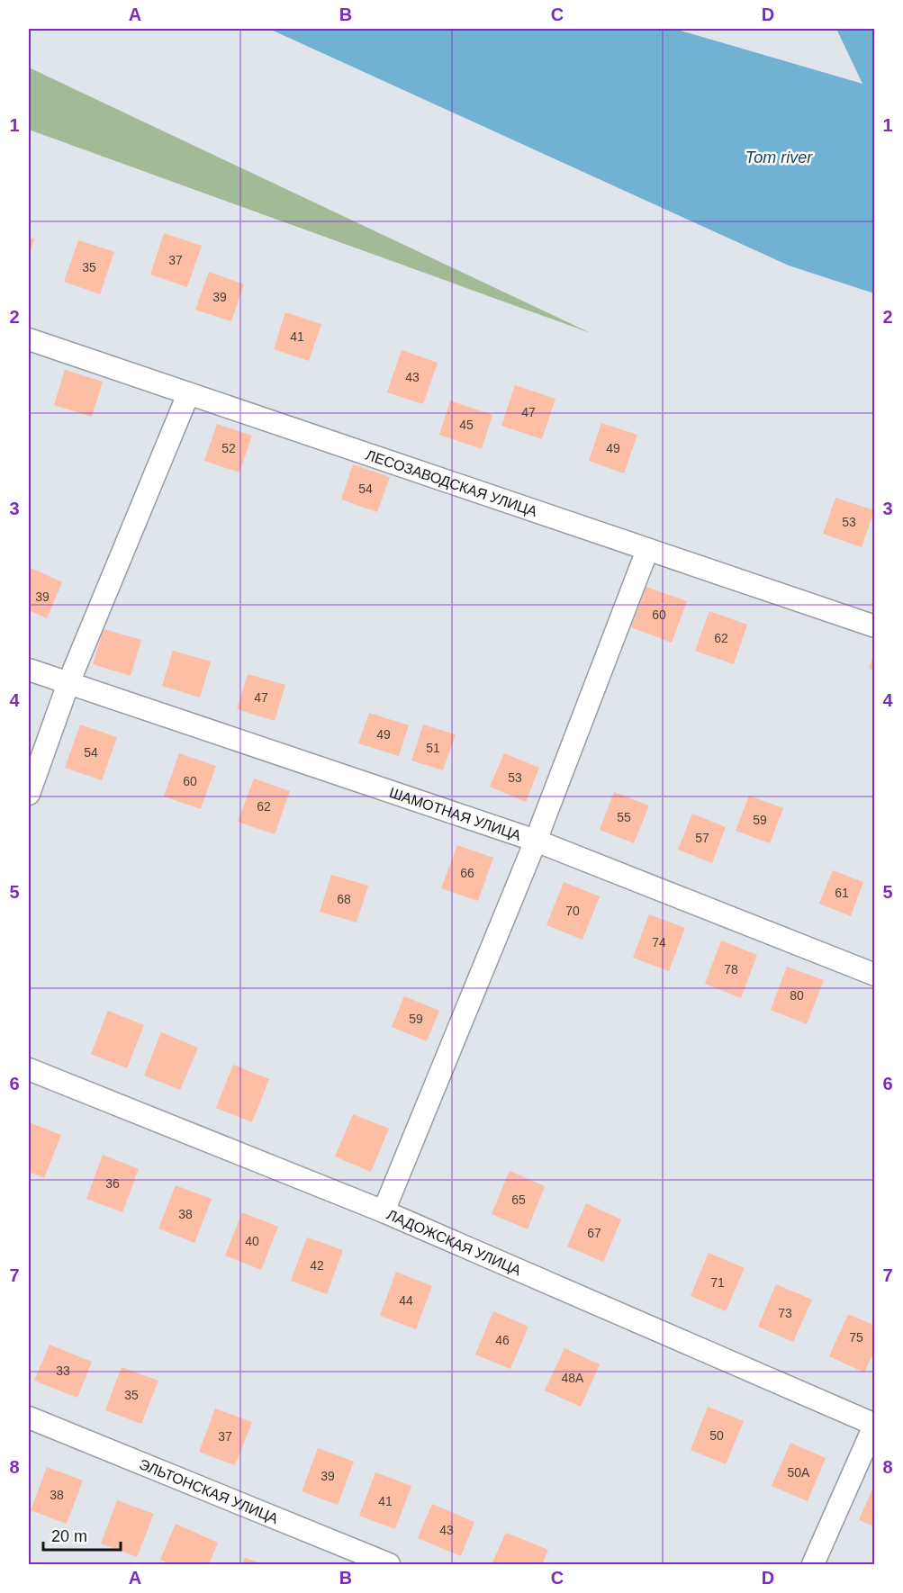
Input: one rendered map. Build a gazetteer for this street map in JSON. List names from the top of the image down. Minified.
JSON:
{"streets":{"street":["ЛЕСОЗАВОДСКАЯ УЛИЦА","ШАМОТНАЯ УЛИЦА","ЛАДОЖСКАЯ УЛИЦА","ЭЛЬТОНСКАЯ УЛИЦА"]},"water":["Tom river"],"house_numbers":["37","35","39","41","43","47","45","52","49","54","53","39","60","62","47","49","51","54","53","60","62","55","59","57","66","61","68","70","74","78","80","59","36","65","38","67","40","42","71","44","73","75","46","33","48А","35","50","37","50А","39","38","41","43"],"scale_bar":"20 m","grid":{"columns":["A","B","C","D"],"rows":["1","2","3","4","5","6","7","8"]}}
